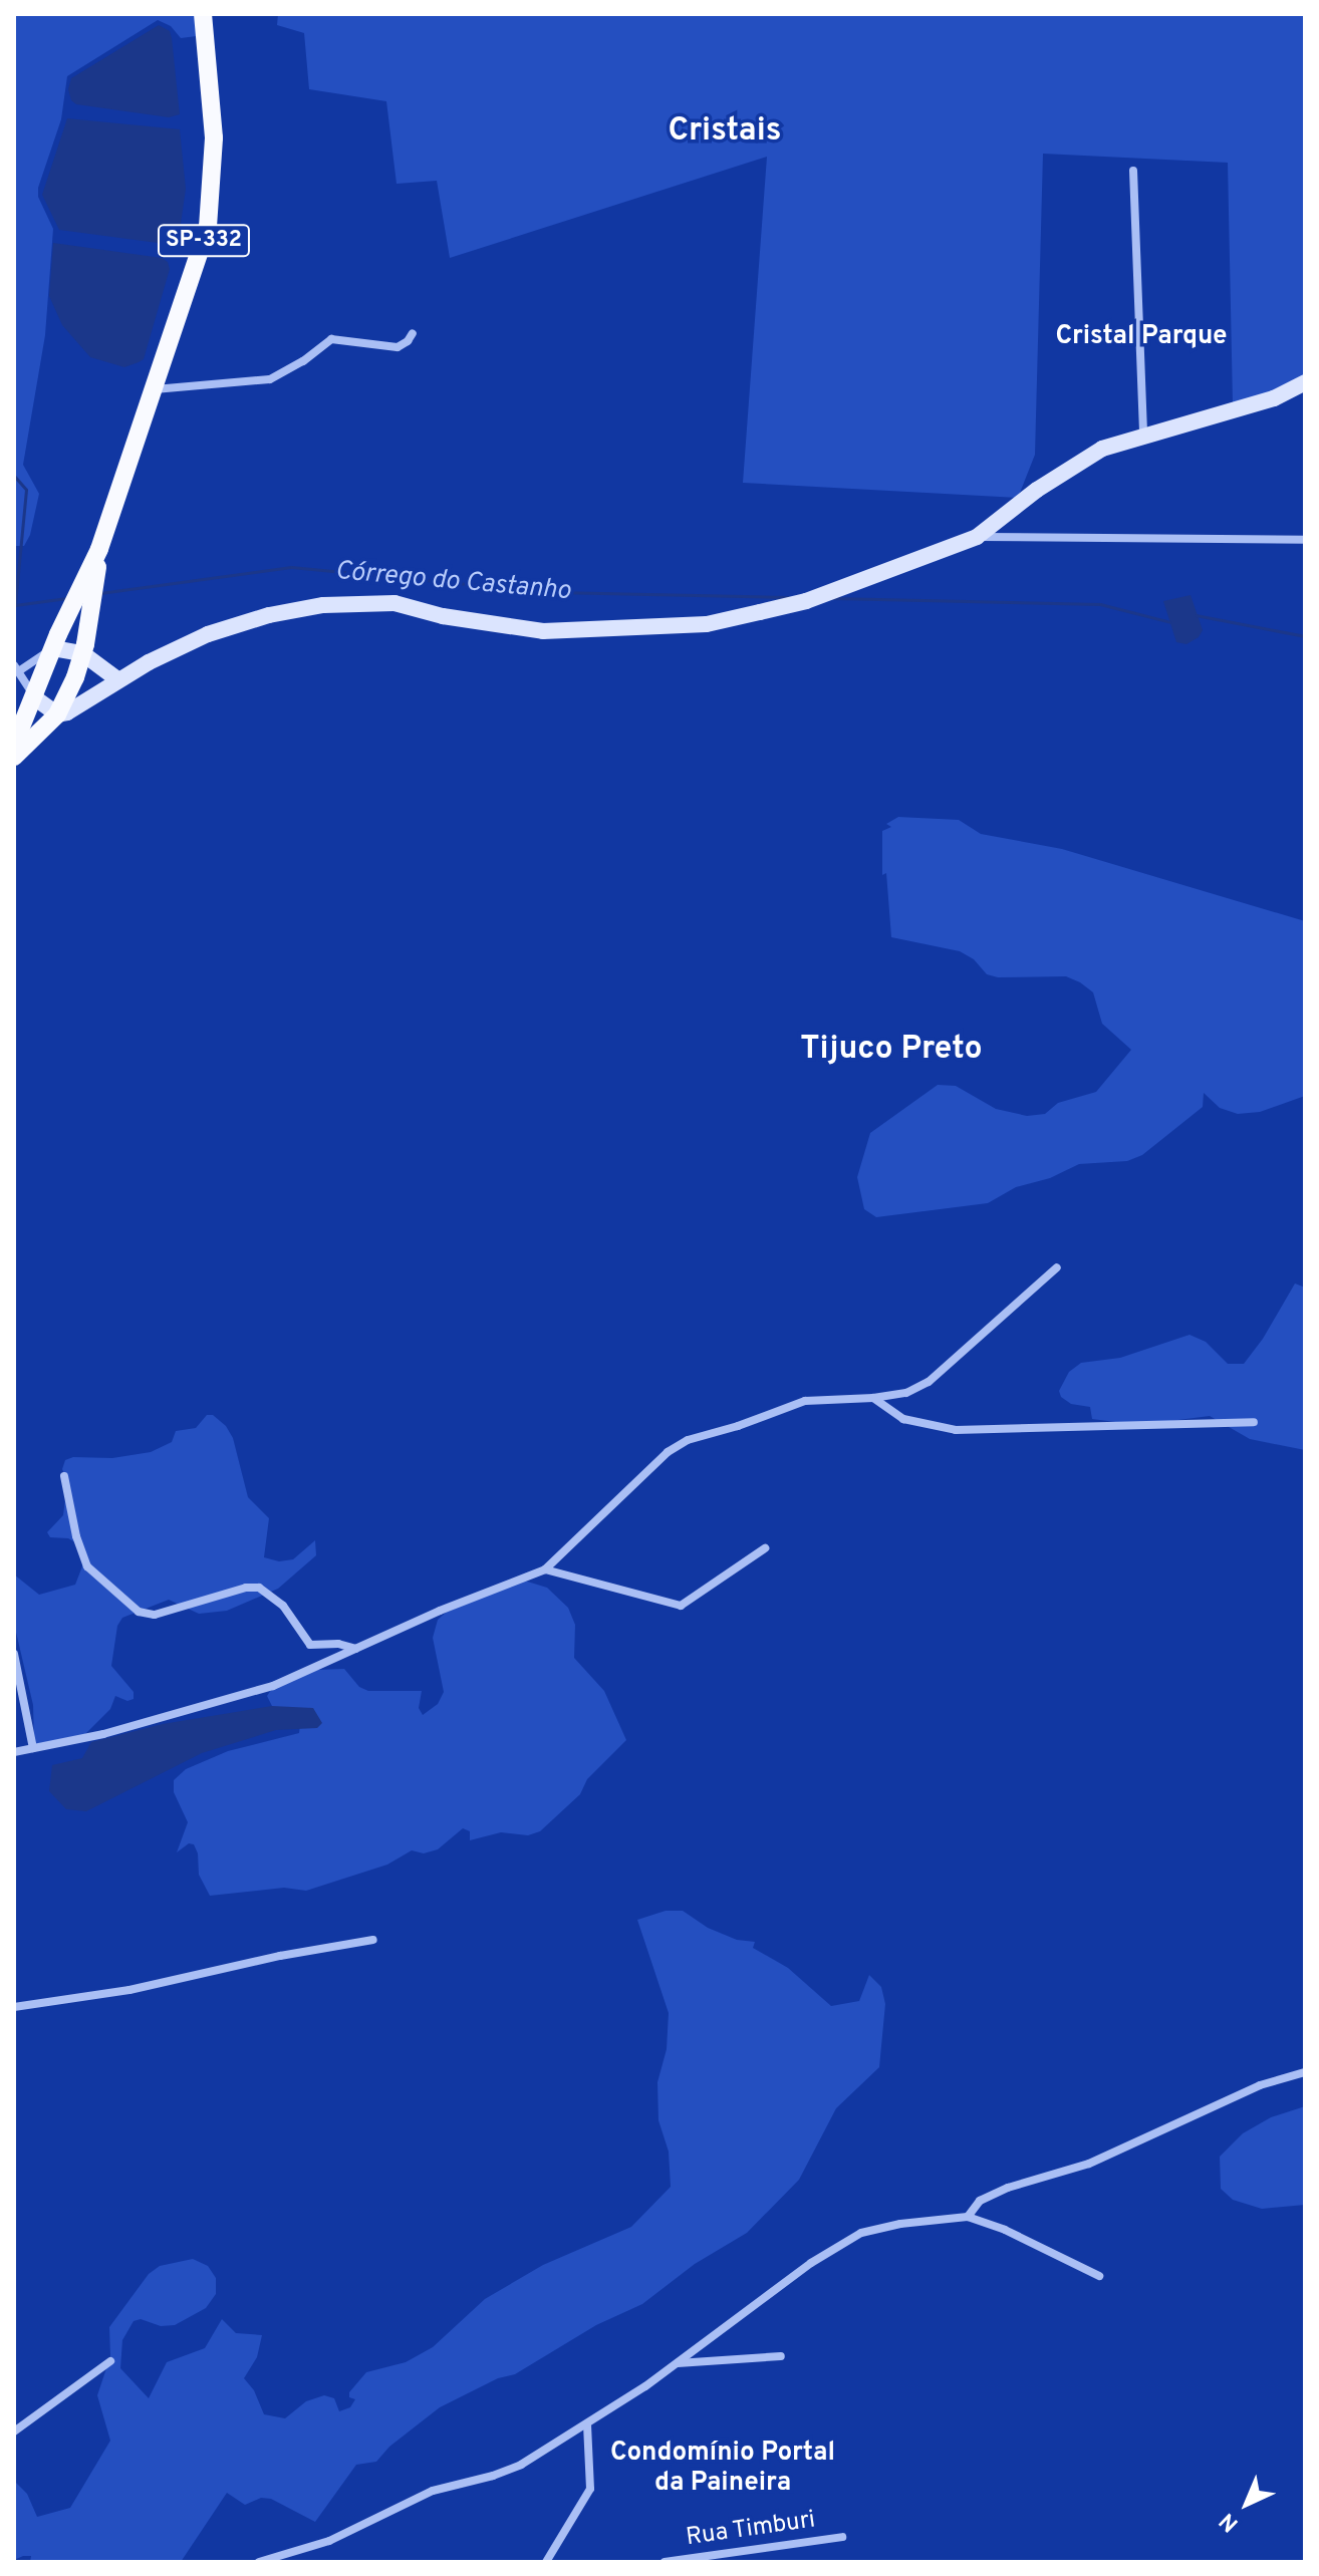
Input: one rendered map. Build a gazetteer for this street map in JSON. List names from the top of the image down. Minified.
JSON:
{"streets":{"main road":["SP-332"],"street":["Rua Timburi"]},"districts":["Cristais","Cristal Parque","Tijuco Preto","Condomínio Portal da Paineira"],"water":["Córrego do Castanho"],"north":"bottom left"}
